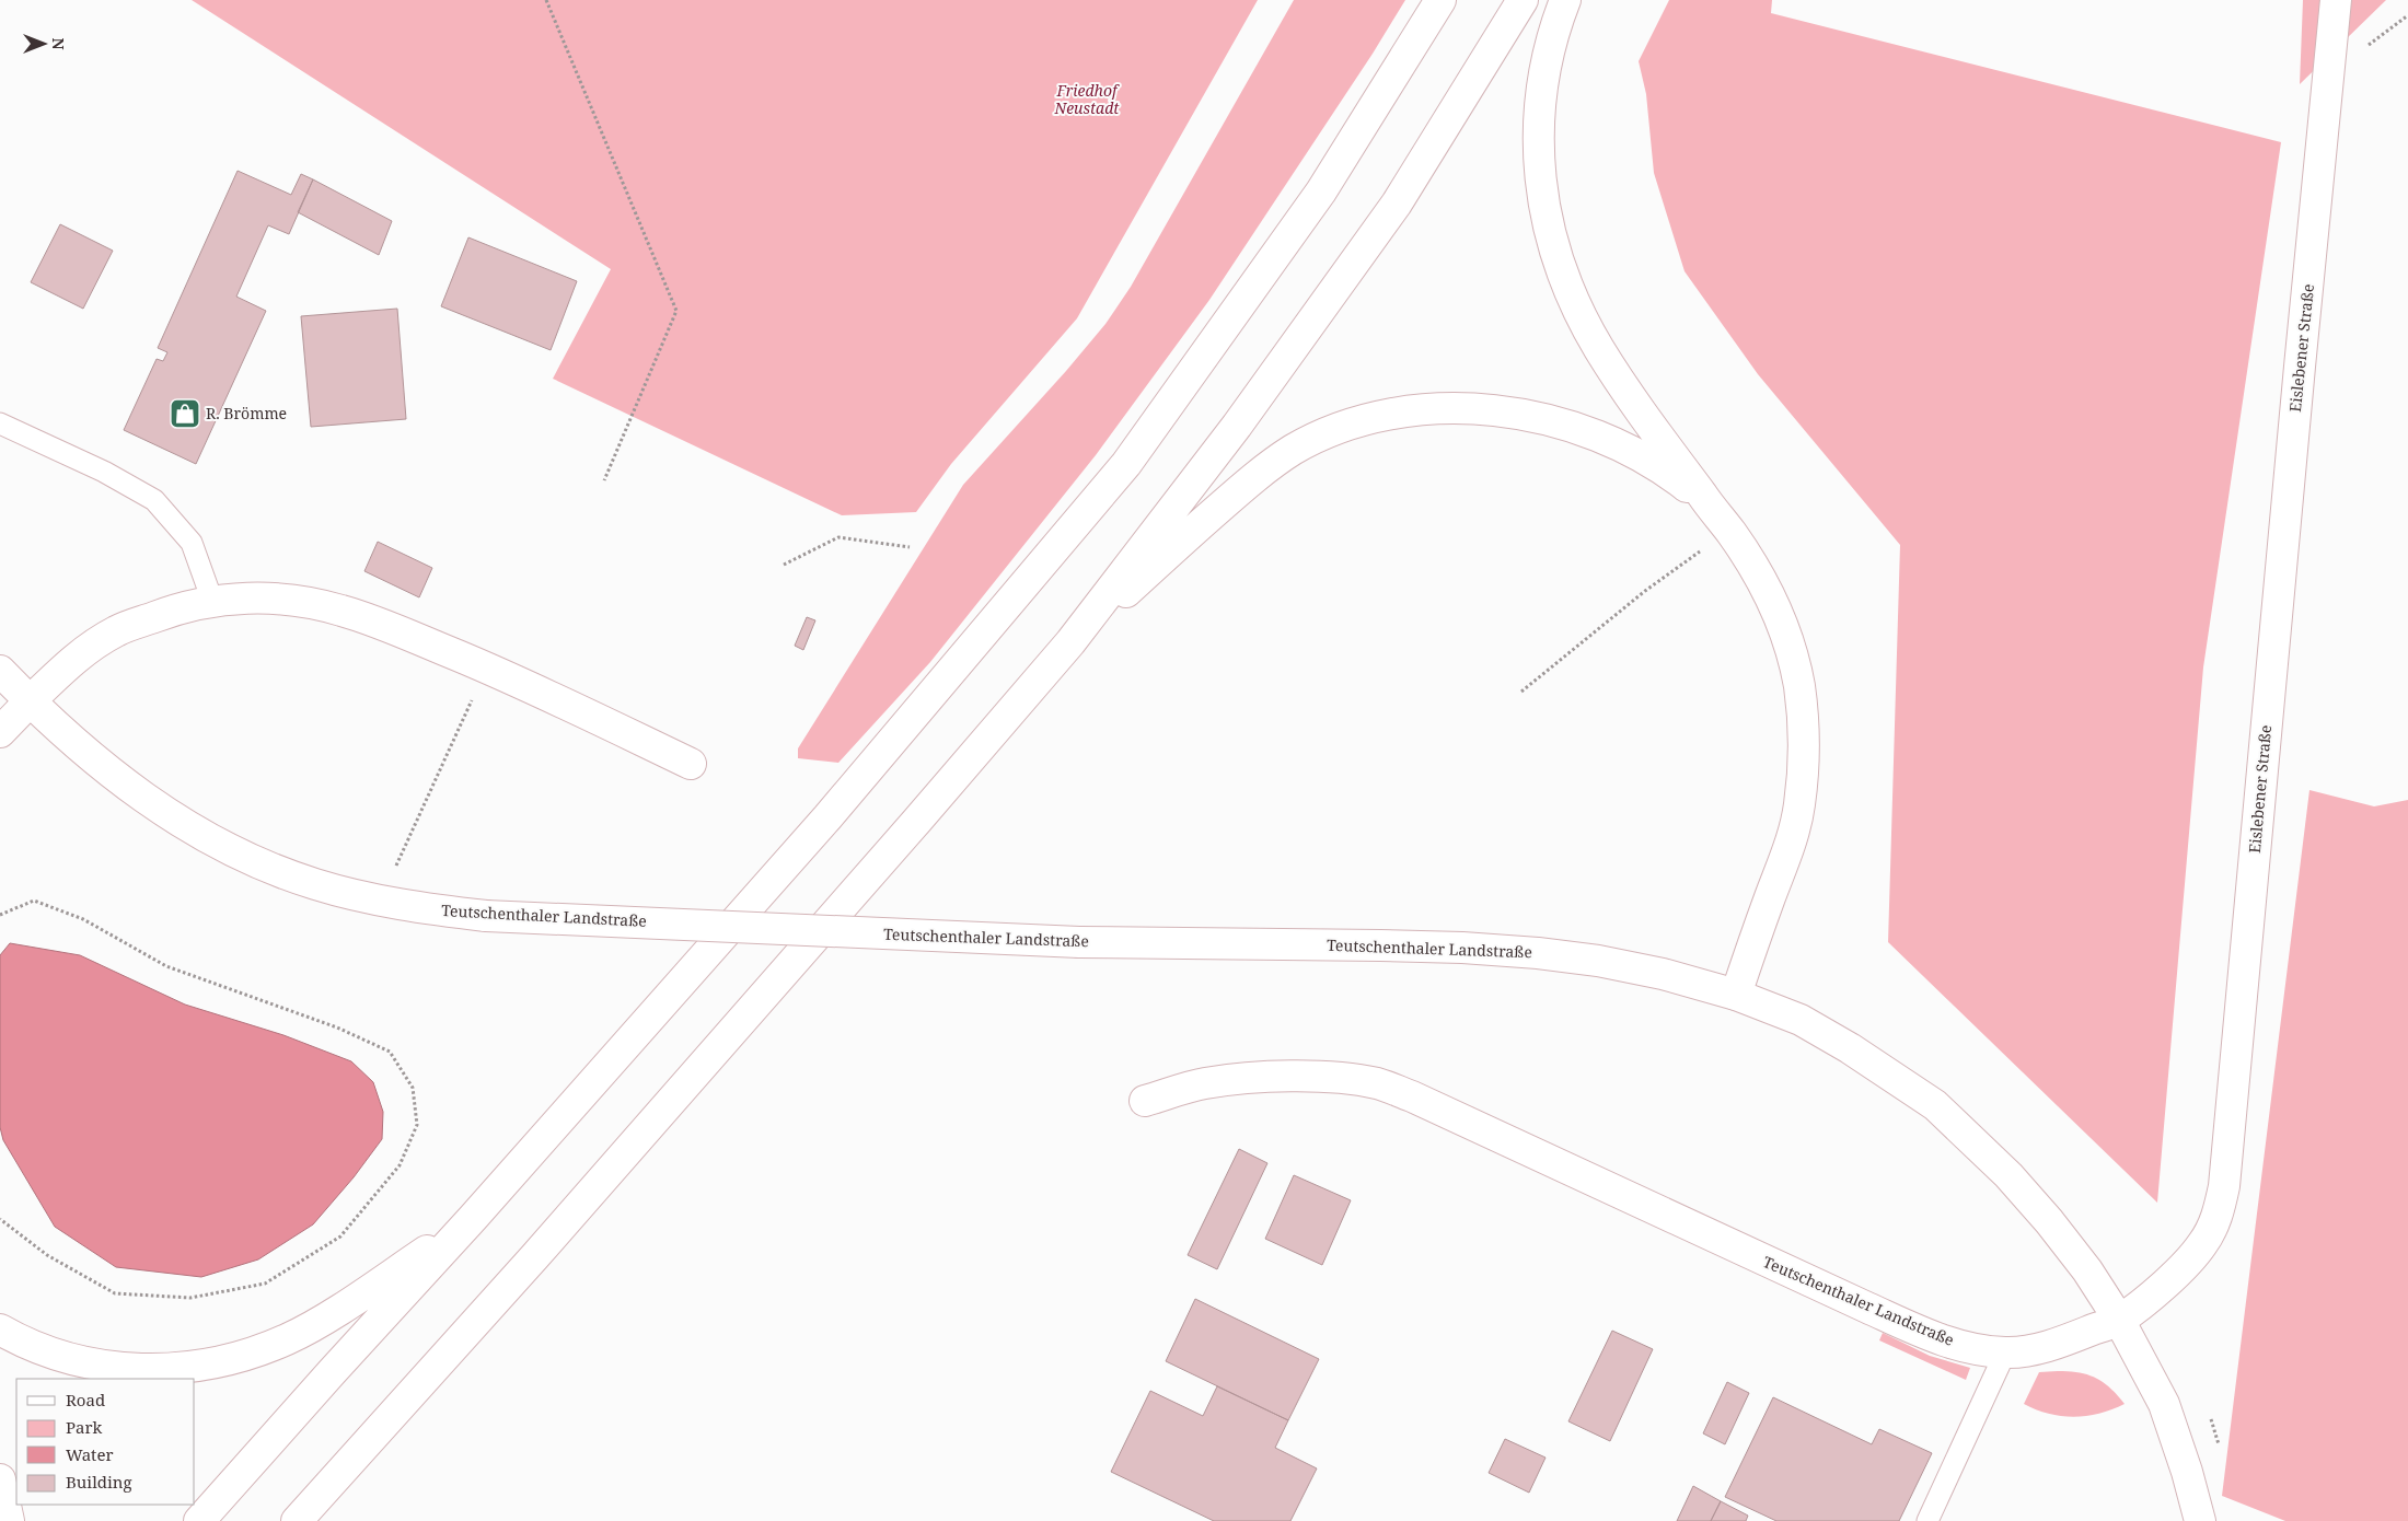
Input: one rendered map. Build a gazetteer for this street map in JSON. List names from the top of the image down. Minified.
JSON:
{"streets":{"main road":["Eislebener Straße","Teutschenthaler Landstraße"]},"crossings":[["Eislebener Straße","Teutschenthaler Landstraße"]],"parks":["Friedhof Neustadt"],"places":{"shop":["R. Brömme"]},"legend":["Road","Park","Water","Building"],"north":"right"}
